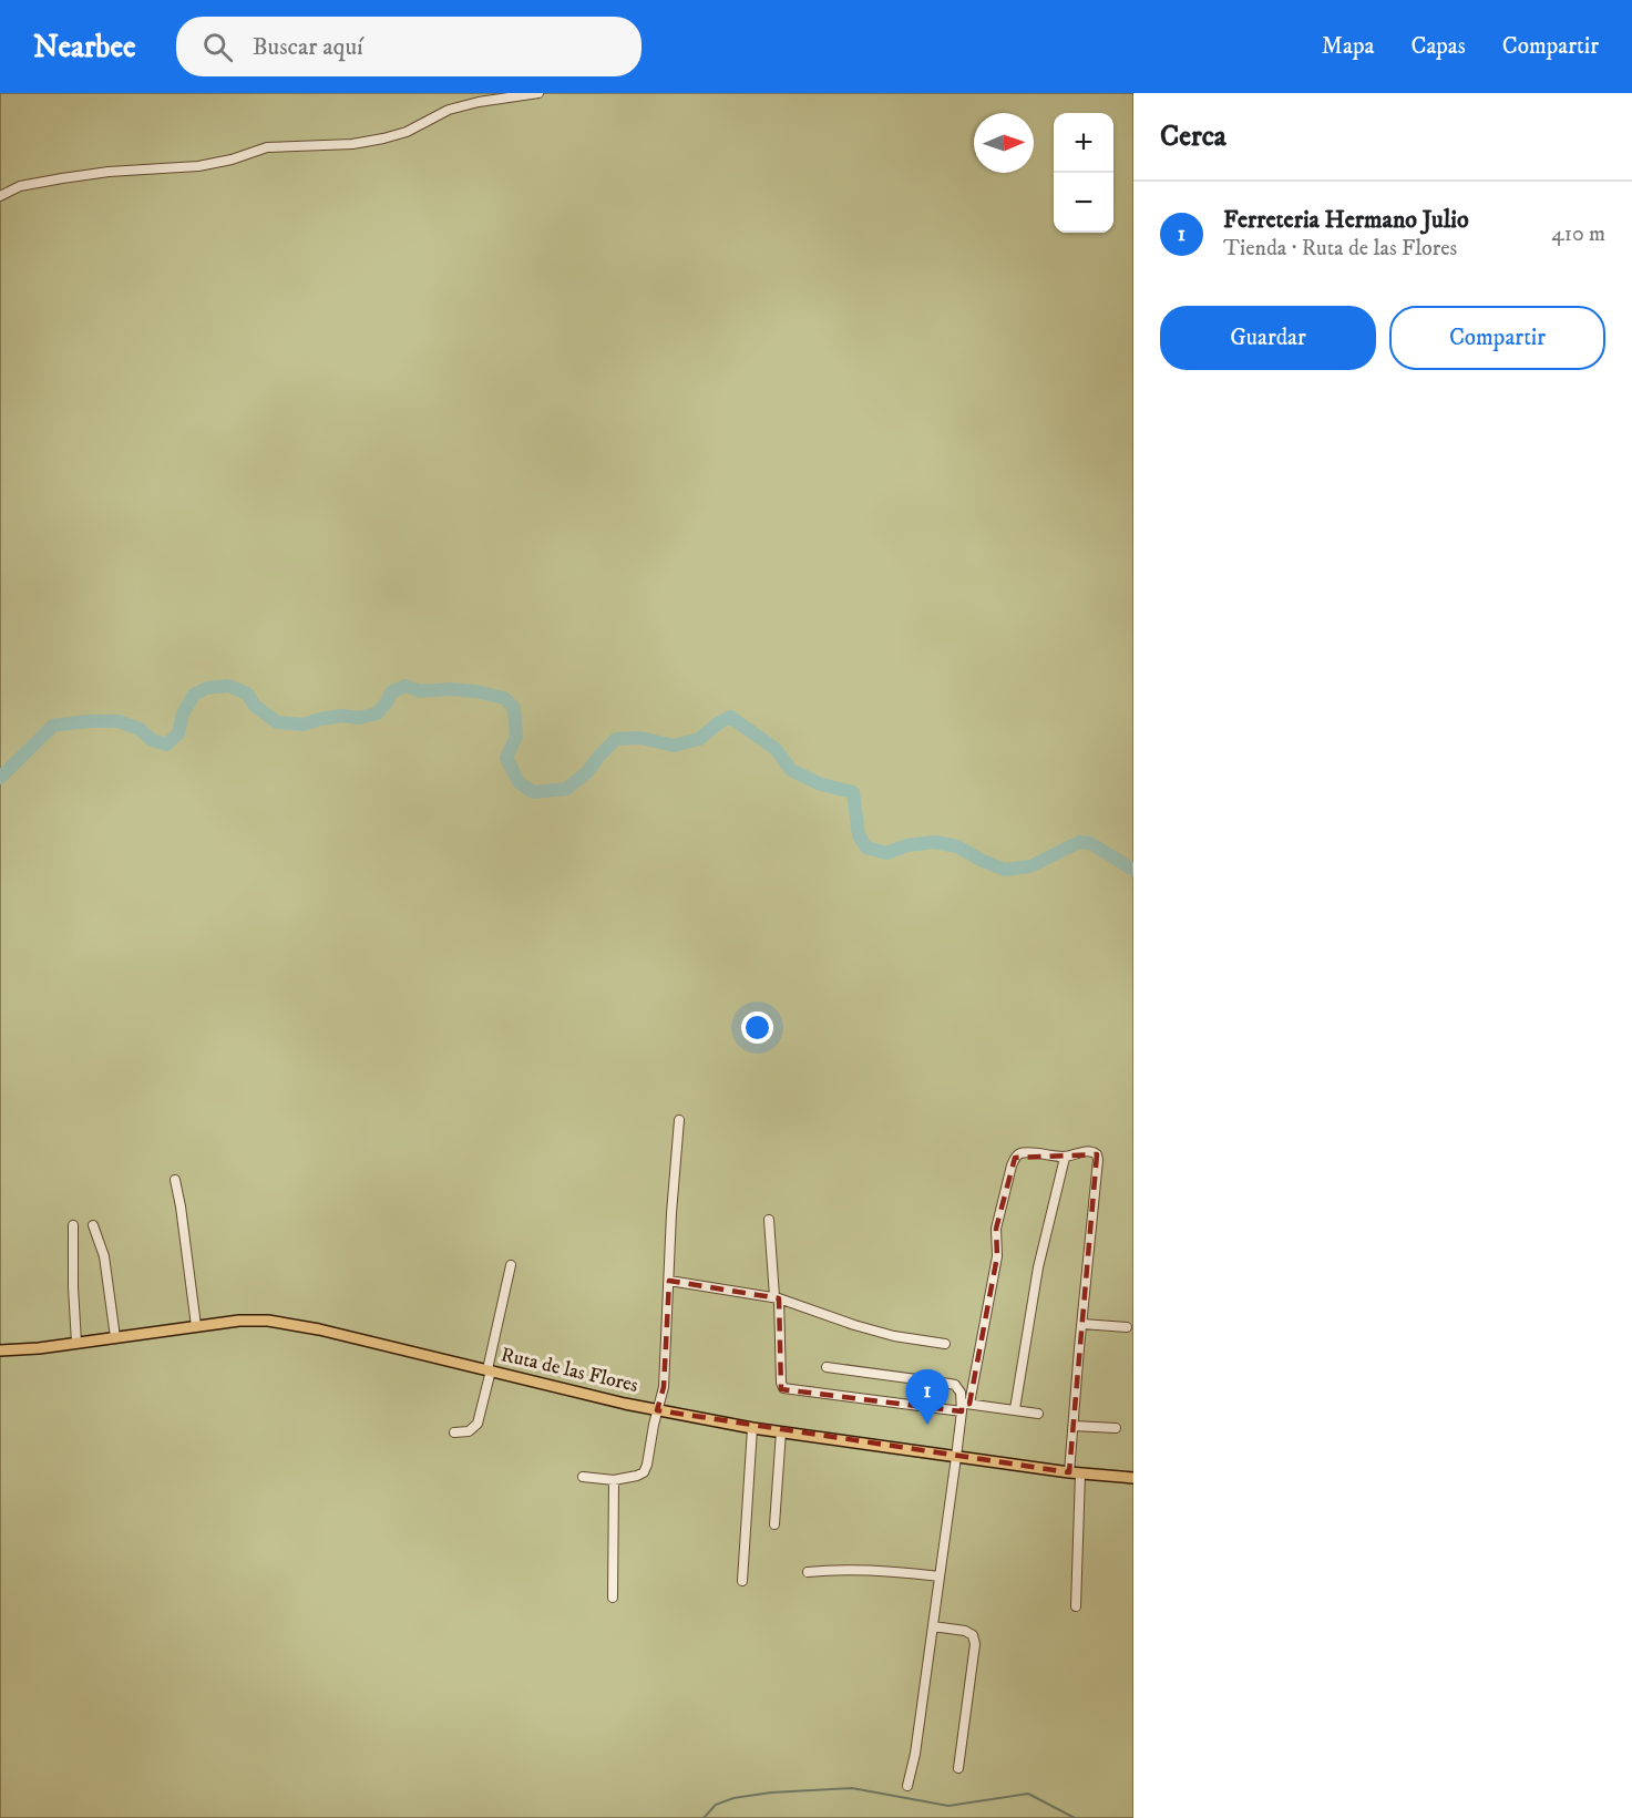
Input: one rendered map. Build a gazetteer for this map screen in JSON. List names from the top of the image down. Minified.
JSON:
{"streets":{"main road":["Ruta de las Flores"]},"north":"right","page":{"header":"Nearbee","search":"Buscar aquí","nav":["Mapa","Capas","Compartir"],"heading":"Cerca","map_buttons":["+","−"],"list":[{"mark":"1","name":"Ferreteria Hermano Julio","note":"Tienda · Ruta de las Flores","value":"410 m"}],"buttons":["Guardar","Compartir"],"pins":"1"}}
